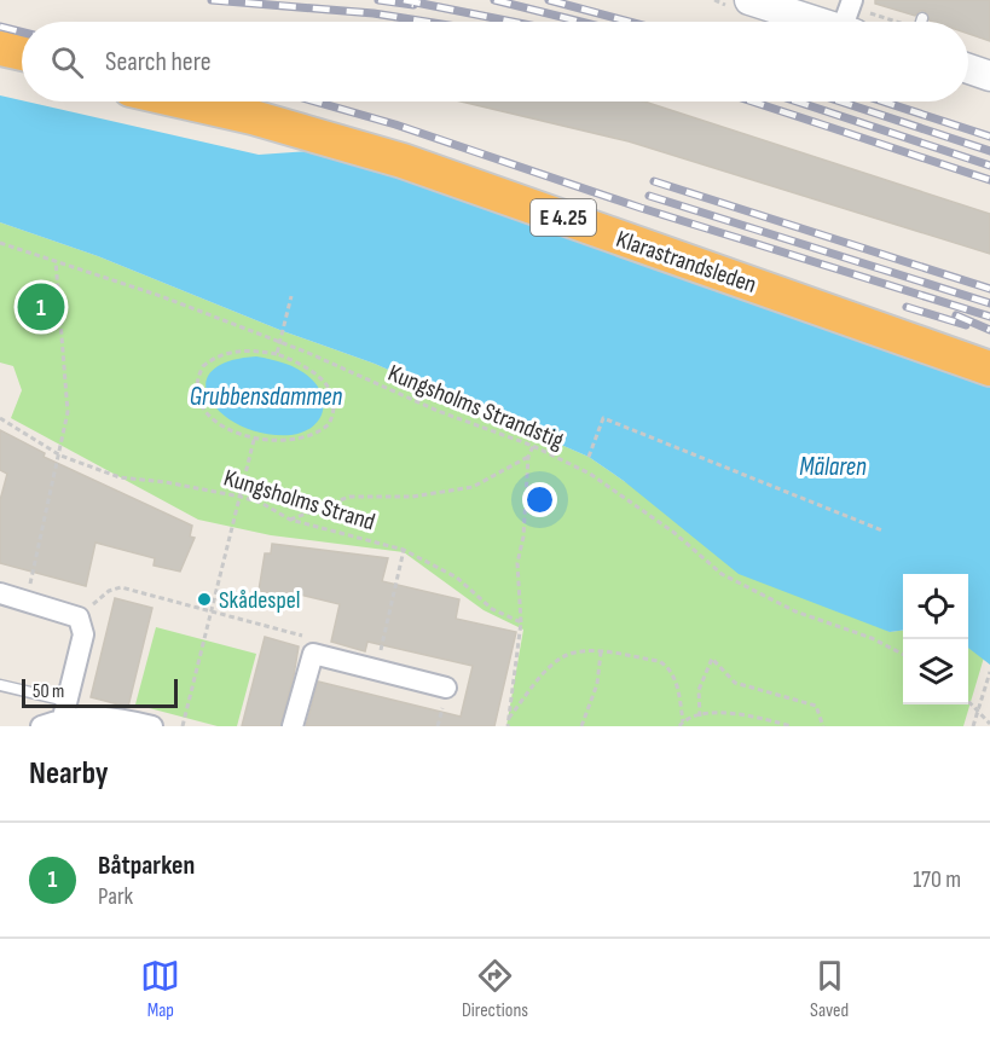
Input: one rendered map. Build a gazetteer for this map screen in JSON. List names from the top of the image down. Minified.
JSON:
{"streets":{"highway":["E 4.25","Klarastrandsleden"],"path":["Kungsholms Strandstig","Kungsholms Strand"]},"water":["Grubbensdammen","Mälaren"],"places":["Skådespel"],"scale_bar":"50 m","page":{"search":"Search here","pins":"1","scale":"50 m","heading":"Nearby","list":[{"mark":"1","name":"Båtparken","note":"Park","value":"170 m"}],"nav":["Map","Directions","Saved"]}}
